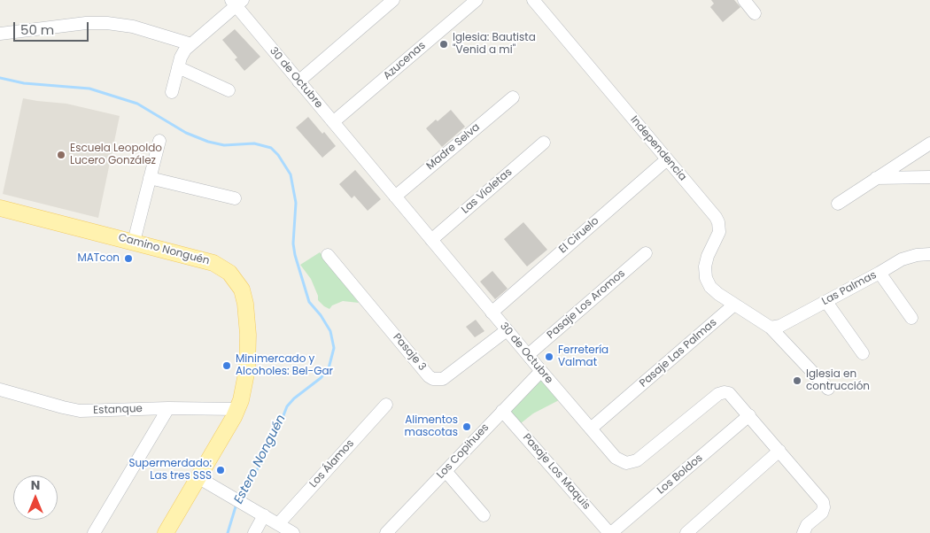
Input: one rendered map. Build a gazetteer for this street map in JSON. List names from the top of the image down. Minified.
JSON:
{"streets":{"main road":["Camino Nonguén"],"street":["Azucenas","30 de Octubre","Madre Selva","Independencia","Las Violetas","El Ciruelo","Las Palmas","Pasaje Los Aromos","Pasaje 3","Pasaje Las Palmas","Estanque","Los Copihues","Los Álamos","Pasaje Los Maquis","Los Boldos"]},"crossings":[["Azucenas","30 de Octubre"],["30 de Octubre","Madre Selva"],["30 de Octubre","Las Violetas"],["30 de Octubre","El Ciruelo"],["30 de Octubre","Pasaje Los Aromos"],["30 de Octubre","Pasaje 3"],["30 de Octubre","Pasaje Las Palmas"],["30 de Octubre","Los Copihues"],["30 de Octubre","Los Boldos"],["Independencia","El Ciruelo"],["Independencia","Pasaje Las Palmas"],["Camino Nonguén","Estanque"],["Los Copihues","Pasaje Los Maquis"],["Pasaje Los Maquis","Los Boldos"]],"water":["Estero Nonguén"],"places":["Iglesia: Bautista \"Venid a mi\"","Escuela Leopoldo Lucero González","MATcon","Ferretería Valmat","Minimercado y Alcoholes: Bel-Gar","Iglesia en contrucción","Alimentos mascotas","Supermerdado: Las tres SSS"],"scale_bar":"50 m","north":"top"}
